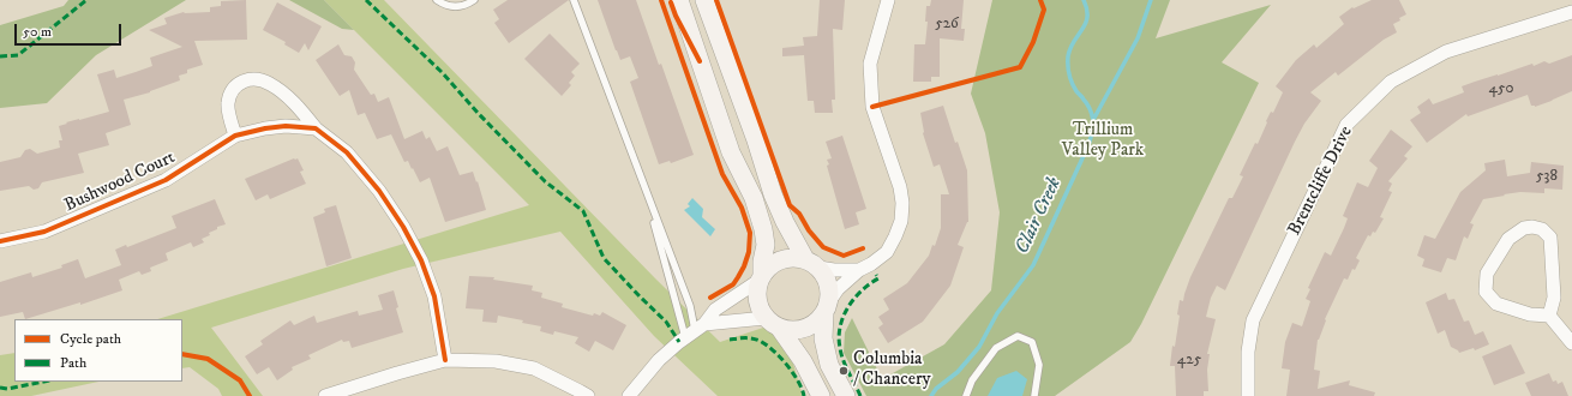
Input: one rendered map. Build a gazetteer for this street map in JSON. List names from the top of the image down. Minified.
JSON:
{"streets":{"street":["Brentcliffe Drive","Bushwood Court"]},"water":["Clair Creek"],"parks":["Trillium Valley Park"],"places":["Columbia / Chancery"],"house_numbers":["526","450","538","425"],"legend":["Cycle path","Path"],"scale_bar":"50 m"}
